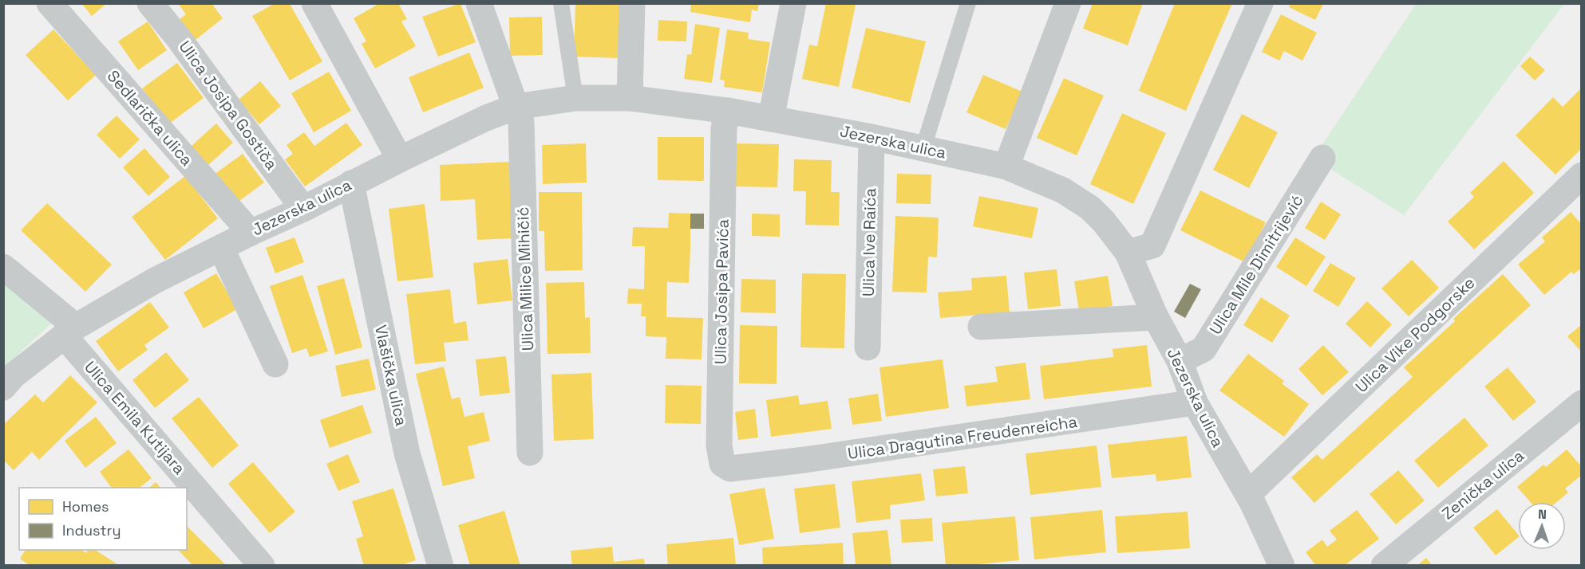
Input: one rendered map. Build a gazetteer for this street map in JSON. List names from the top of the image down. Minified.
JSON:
{"streets":{"street":["Ulica Josipa Gostiča","Sedlarička ulica","Jezerska ulica","Ulica Ive Raića","Ulica Mile Dimitrijević","Ulica Milice Mihičić","Ulica Josipa Pavića","Ulica Vike Podgorske","Vlašička ulica","Ulica Emila Kutijara","Ulica Dragutina Freudenreicha","Zenička ulica"]},"crossings":[["Ulica Josipa Gostiča","Jezerska ulica"],["Sedlarička ulica","Jezerska ulica"],["Jezerska ulica","Ulica Ive Raića"],["Jezerska ulica","Ulica Mile Dimitrijević"],["Jezerska ulica","Ulica Milice Mihičić"],["Jezerska ulica","Ulica Josipa Pavića"],["Jezerska ulica","Ulica Vike Podgorske"],["Jezerska ulica","Vlašička ulica"],["Jezerska ulica","Ulica Emila Kutijara"],["Jezerska ulica","Ulica Dragutina Freudenreicha"],["Ulica Josipa Pavića","Ulica Dragutina Freudenreicha"]],"legend":["Homes","Industry"],"north":"top"}
